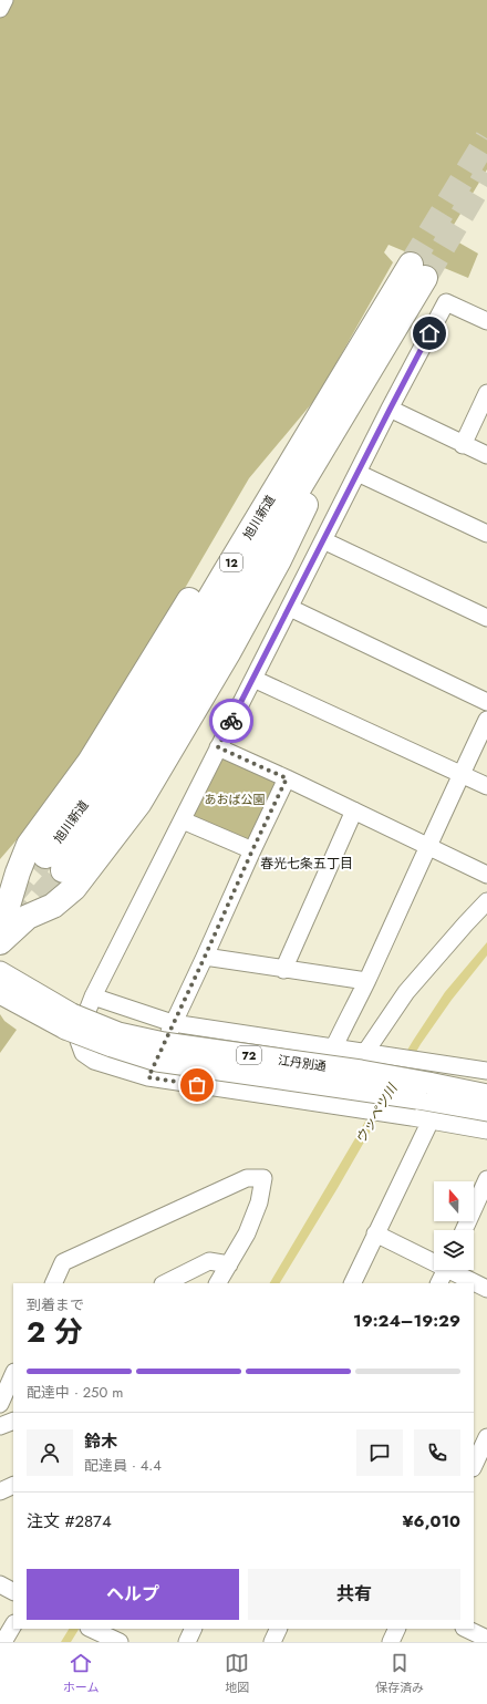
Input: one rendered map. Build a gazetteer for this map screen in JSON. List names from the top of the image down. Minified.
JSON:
{"streets":{"highway":["旭川新道","12"],"main road":["72","江丹別通"]},"crossings":[["旭川新道","12"]],"districts":["春光七条五丁目"],"water":["ウッペツ川"],"parks":["あおば公園"],"north":"top","page":{"heading":["2 分","到着まで","19:24–19:29"],"panel":["鈴木","配達員 · 4.4","注文 #2874","¥6,010"],"bar":"配達中 · 250 m","buttons":["ヘルプ","共有"],"tabs":["ホーム","地図","保存済み"]}}
